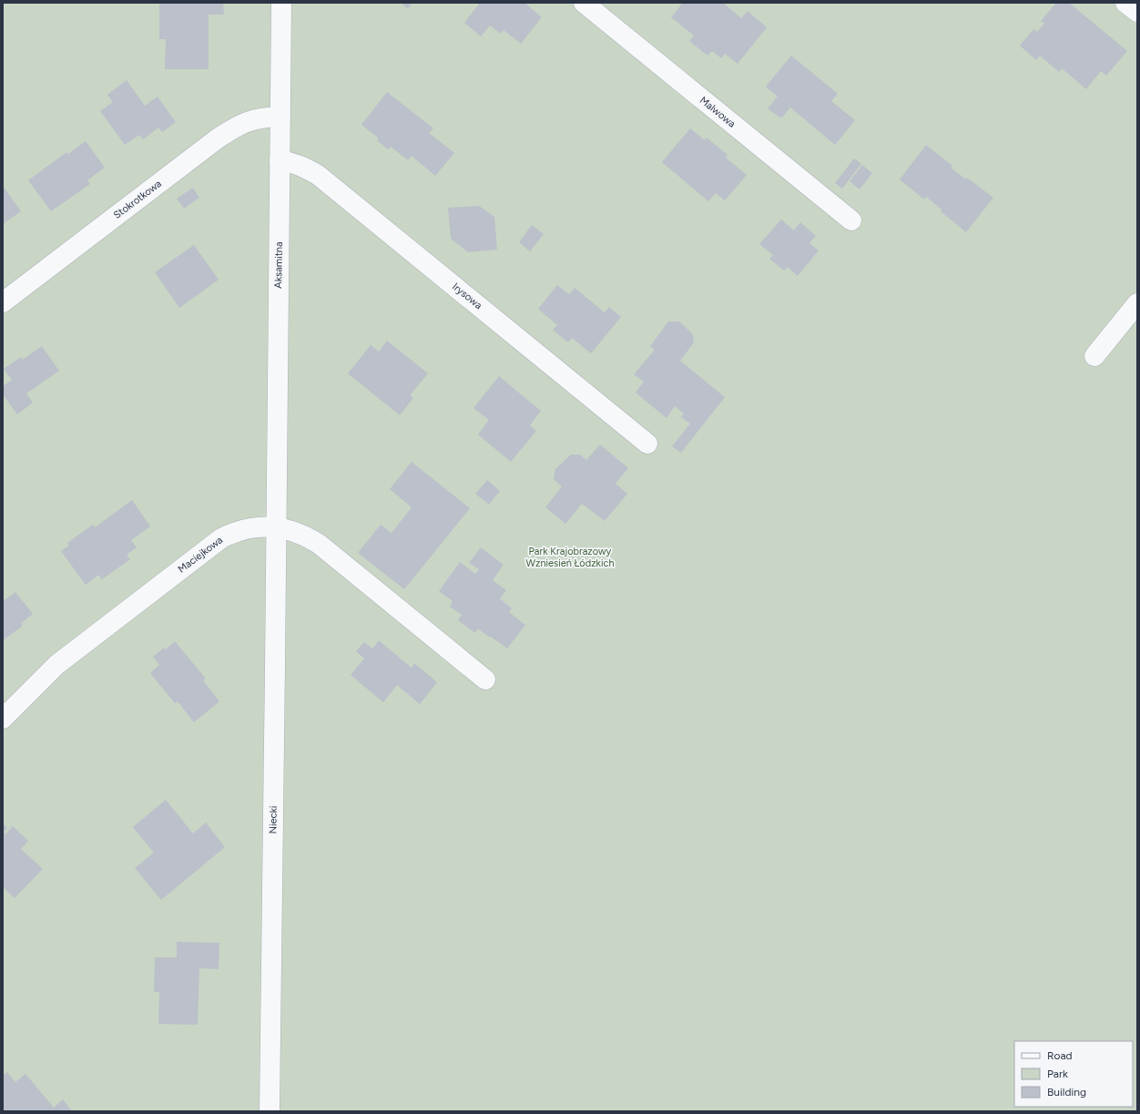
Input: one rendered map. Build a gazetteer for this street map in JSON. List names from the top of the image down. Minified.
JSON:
{"streets":{"street":["Malwowa","Stokrotkowa","Aksamitna","Irysowa","Maciejkowa","Niecki"]},"crossings":[["Stokrotkowa","Aksamitna"],["Aksamitna","Irysowa"],["Aksamitna","Maciejkowa"],["Aksamitna","Niecki"],["Maciejkowa","Niecki"]],"parks":["Park Krajobrazowy Wzniesień Łódzkich"],"legend":["Road","Park","Building"]}
